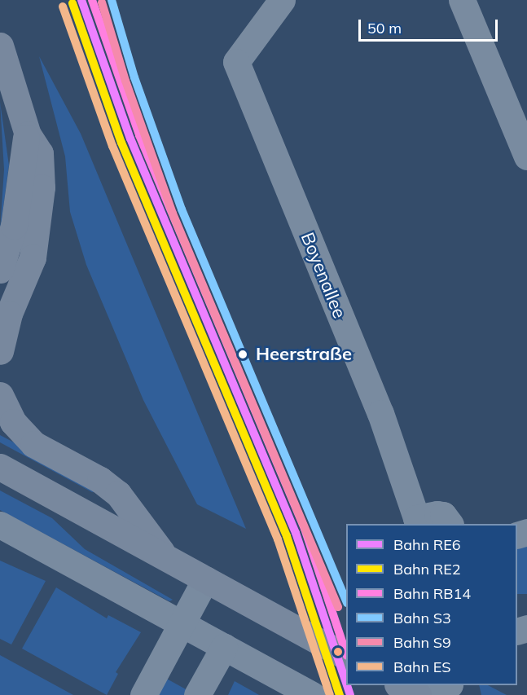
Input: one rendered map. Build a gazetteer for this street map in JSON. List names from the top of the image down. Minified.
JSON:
{"streets":{"street":["Boyenallee"]},"places":["Heerstraße"],"lines":["rail line RE6","rail line RB14","rail line S3","rail line S9","rail line RE2","rail line ES"],"legend":["Bahn RE6","Bahn RE2","Bahn RB14","Bahn S3","Bahn S9","Bahn ES"],"scale_bar":"50 m"}
